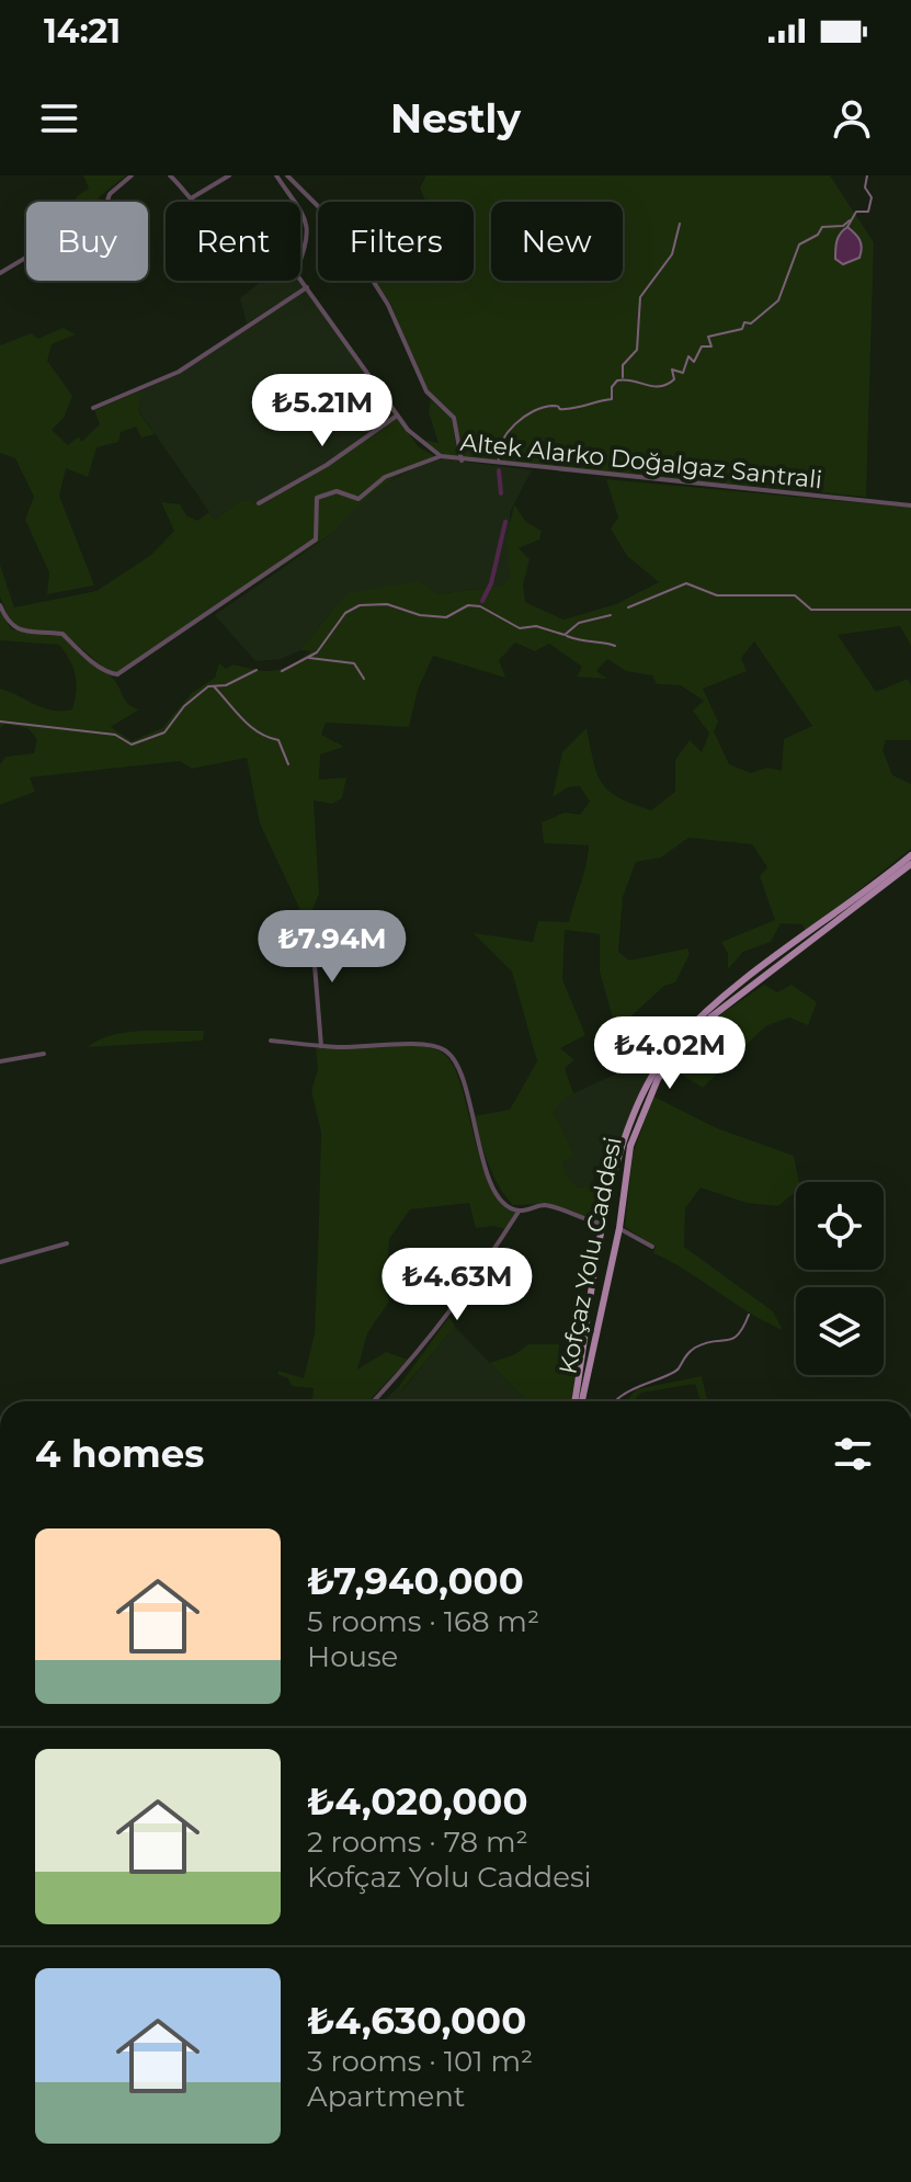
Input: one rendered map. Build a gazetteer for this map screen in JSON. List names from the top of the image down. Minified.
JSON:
{"streets":{"main road":["Kofçaz Yolu Caddesi"],"street":["Altek Alarko Doğalgaz Santrali"]},"page":{"status":"14:21","header":"Nestly","chip":["Buy","Rent","Filters","New"],"price":["₺5.21M","₺7.94M","₺4.02M","₺4.63M"],"heading":"4 homes","list":[{"name":"₺7,940,000","note":"5 rooms · 168 m² · House"},{"name":"₺4,020,000","note":"2 rooms · 78 m² · Kofçaz Yolu Caddesi"},{"name":"₺4,630,000","note":"3 rooms · 101 m² · Apartment"}]}}
